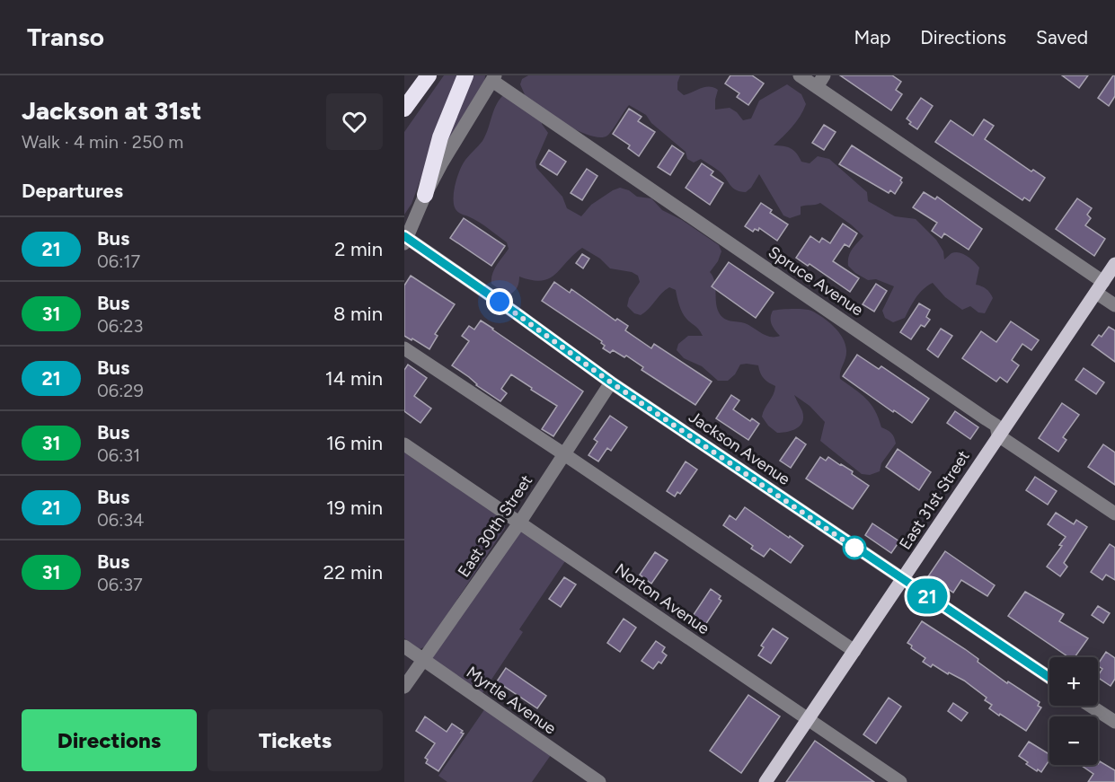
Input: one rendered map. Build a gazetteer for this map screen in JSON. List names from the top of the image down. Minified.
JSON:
{"streets":{"main road":["East 31st Street"],"street":["Spruce Avenue","Jackson Avenue","East 30th Street","Norton Avenue","Myrtle Avenue"]},"crossings":[["Spruce Avenue","East 31st Street"],["Jackson Avenue","East 31st Street"],["Jackson Avenue","East 30th Street"],["East 31st Street","Norton Avenue"],["East 30th Street","Norton Avenue"],["East 30th Street","Myrtle Avenue"]],"lines":["bus line 21"],"page":{"header":"Transo","nav":["Map","Directions","Saved"],"heading":[["Jackson at 31st","Walk · 4 min · 250 m"],"Departures"],"on_map":"21","list":[{"mark":"21","name":"Bus","note":"06:17","value":"2 min"},{"mark":"31","name":"Bus","note":"06:23","value":"8 min"},{"mark":"21","name":"Bus","note":"06:29","value":"14 min"},{"mark":"31","name":"Bus","note":"06:31","value":"16 min"},{"mark":"21","name":"Bus","note":"06:34","value":"19 min"},{"mark":"31","name":"Bus","note":"06:37","value":"22 min"}],"map_buttons":["+","−"],"buttons":["Directions","Tickets"]}}
